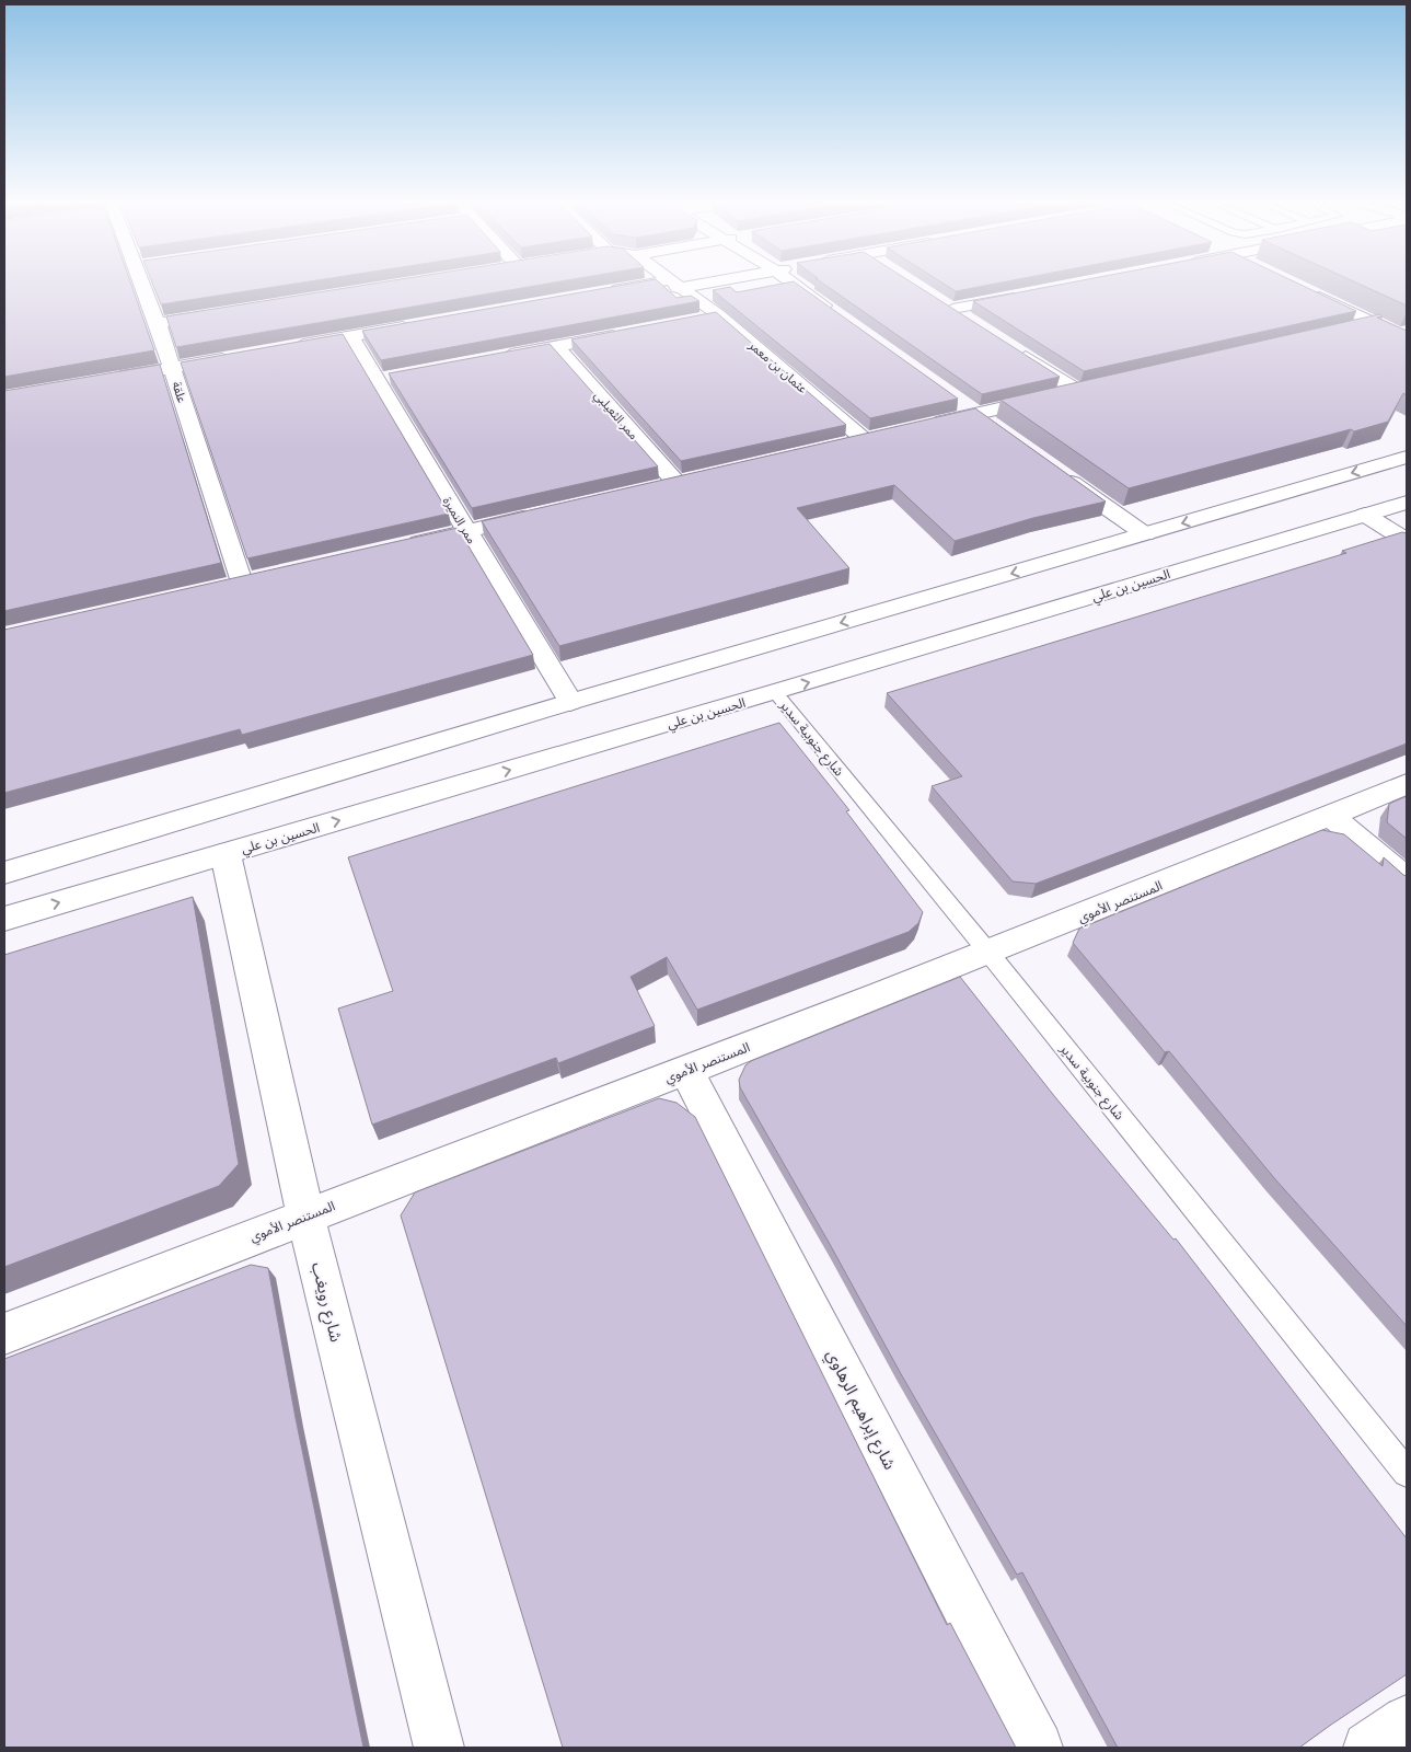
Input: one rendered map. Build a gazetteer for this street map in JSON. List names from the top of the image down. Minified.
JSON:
{"streets":{"street":["عثمان بن معمر","علقة","ممر الثعيلبي","ممر النميرة","الحسين بن علي","المستنصر الأموي","شارع رويغب","شارع إبراهيم الرهاوي"],"lane":["شارع جنوبية سدير"]},"crossings":[["الحسين بن علي","شارع جنوبية سدير"],["الحسين بن علي","شارع رويغب"],["شارع جنوبية سدير","المستنصر الأموي"],["المستنصر الأموي","شارع رويغب"],["المستنصر الأموي","شارع إبراهيم الرهاوي"]]}
